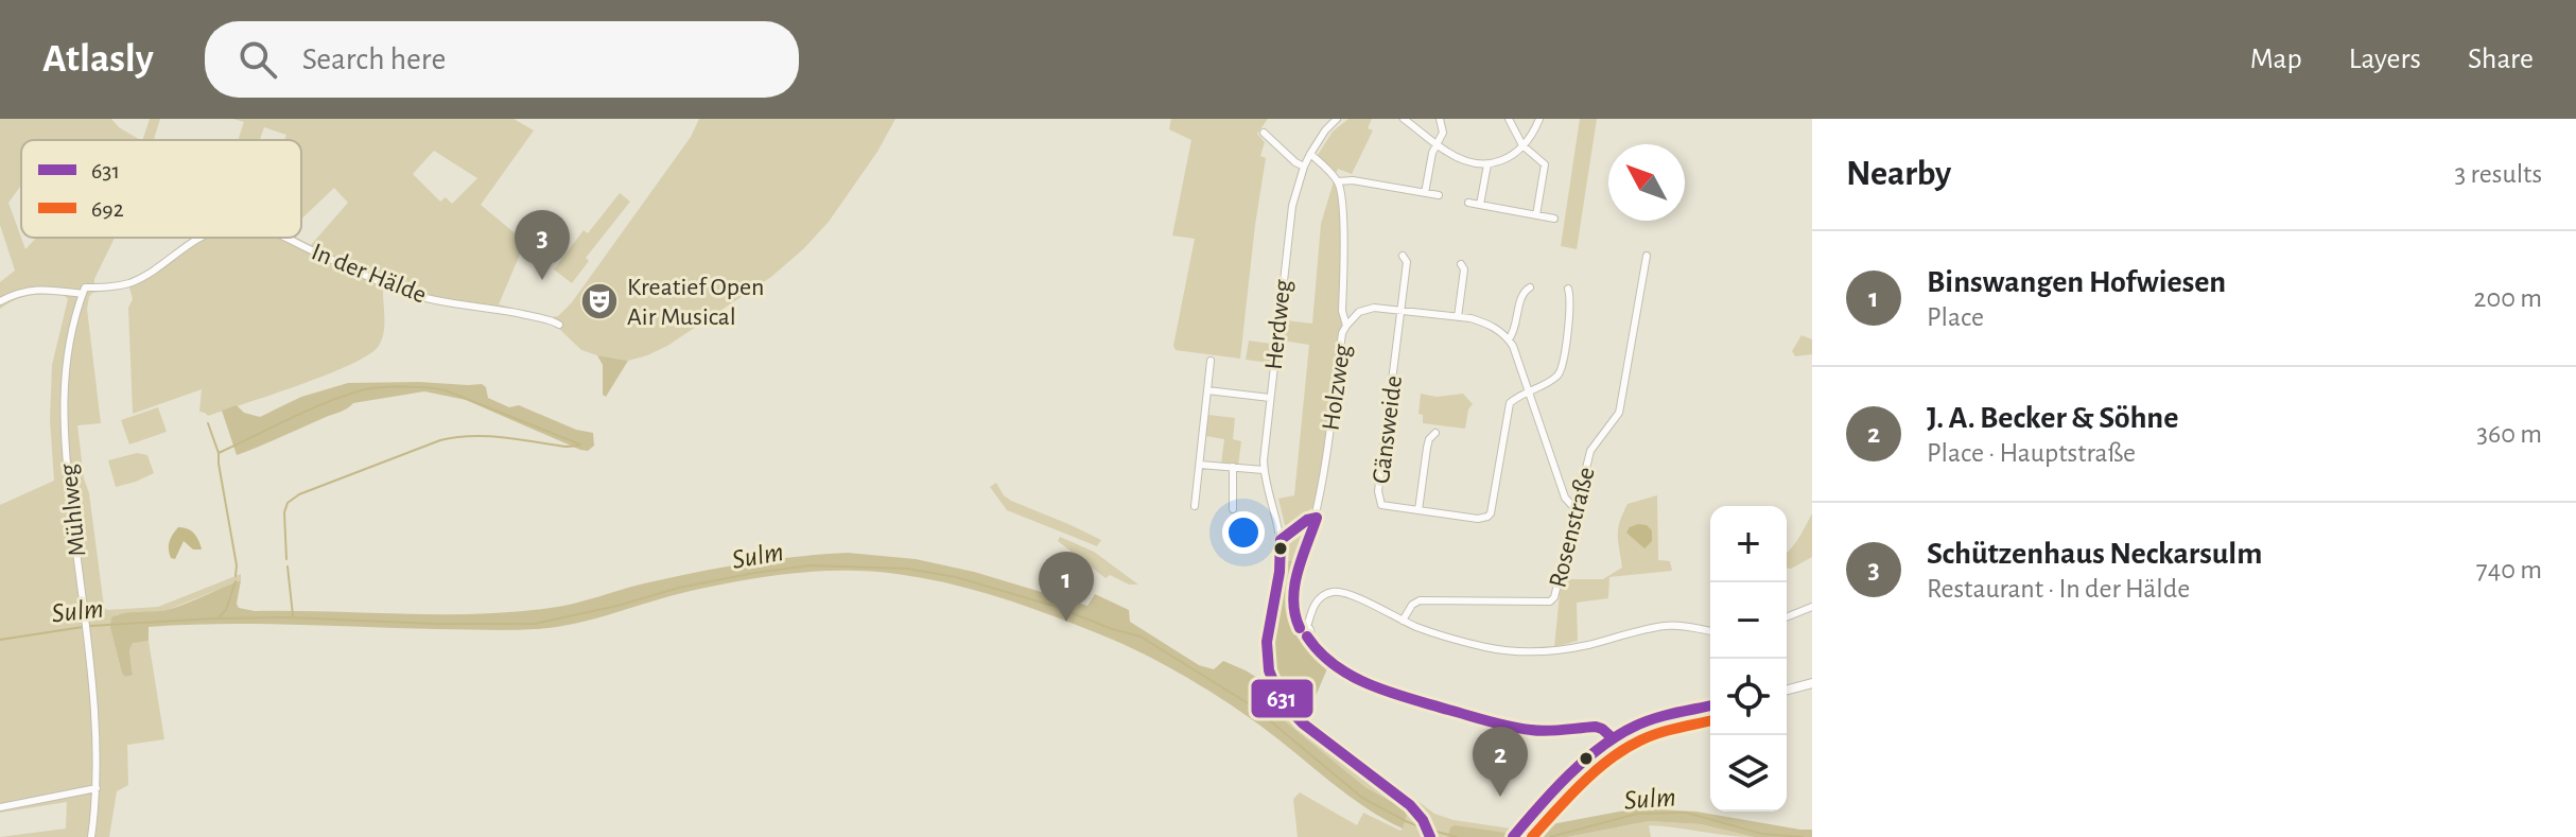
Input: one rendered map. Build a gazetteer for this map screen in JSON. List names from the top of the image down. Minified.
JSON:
{"streets":{"street":["In der Hälde","Herdweg","Holzweg","Gänsweide","Mühlweg","Rosenstraße"]},"crossings":[["In der Hälde","Mühlweg"]],"water":["Sulm"],"places":{"theatre":["Kreatief Open Air Musical"]},"lines":["transit line 631","transit line 692"],"legend":["631","692"],"north":"top left","page":{"header":"Atlasly","search":"Search here","nav":["Map","Layers","Share"],"heading":["Nearby","3 results"],"pins":["3","1","2"],"list":[{"mark":"1","name":"Binswangen Hofwiesen","note":"Place","value":"200 m"},{"mark":"2","name":"J. A. Becker & Söhne","note":"Place · Hauptstraße","value":"360 m"},{"mark":"3","name":"Schützenhaus Neckarsulm","note":"Restaurant · In der Hälde","value":"740 m"}],"map_buttons":["+","−"]}}
